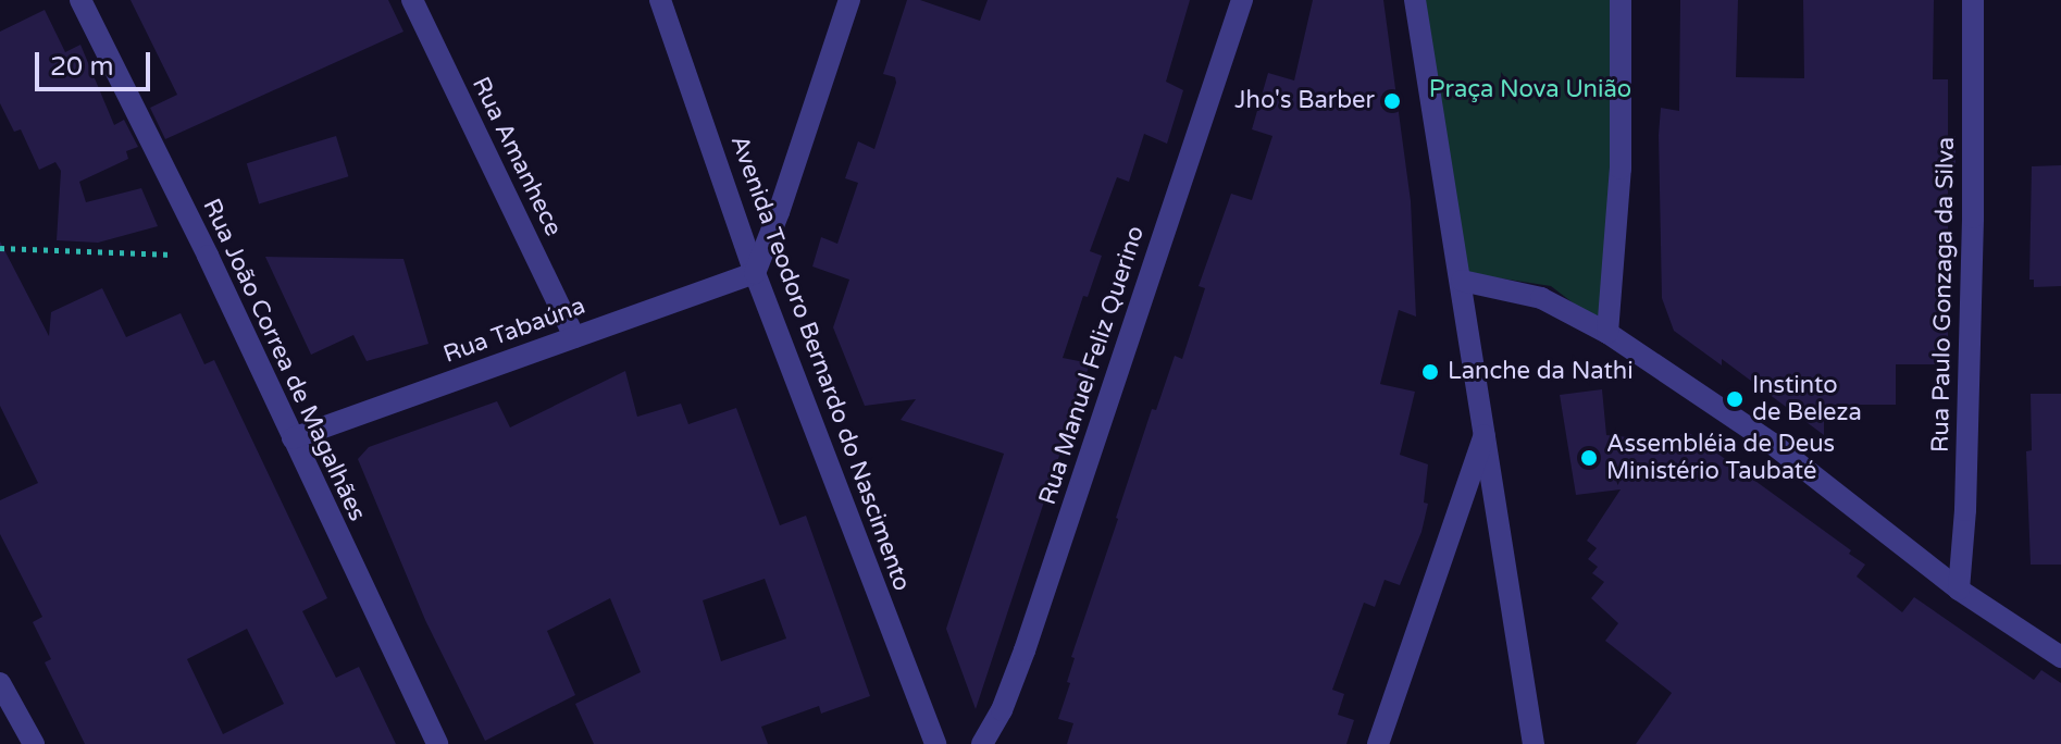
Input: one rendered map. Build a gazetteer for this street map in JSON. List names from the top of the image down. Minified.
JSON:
{"streets":{"street":["Rua Amanhece","Rua Paulo Gonzaga da Silva","Rua Tabaúna","Rua João Correa de Magalhães","Avenida Teodoro Bernardo do Nascimento","Rua Manuel Feliz Querino"]},"crossings":[["Rua Amanhece","Rua Tabaúna"],["Rua Tabaúna","Rua João Correa de Magalhães"],["Rua Tabaúna","Avenida Teodoro Bernardo do Nascimento"]],"parks":["Praça Nova União"],"places":["Jho's Barber","Lanche da Nathi","Instinto de Beleza","Assembléia de Deus Ministério Taubaté"],"scale_bar":"20 m"}
